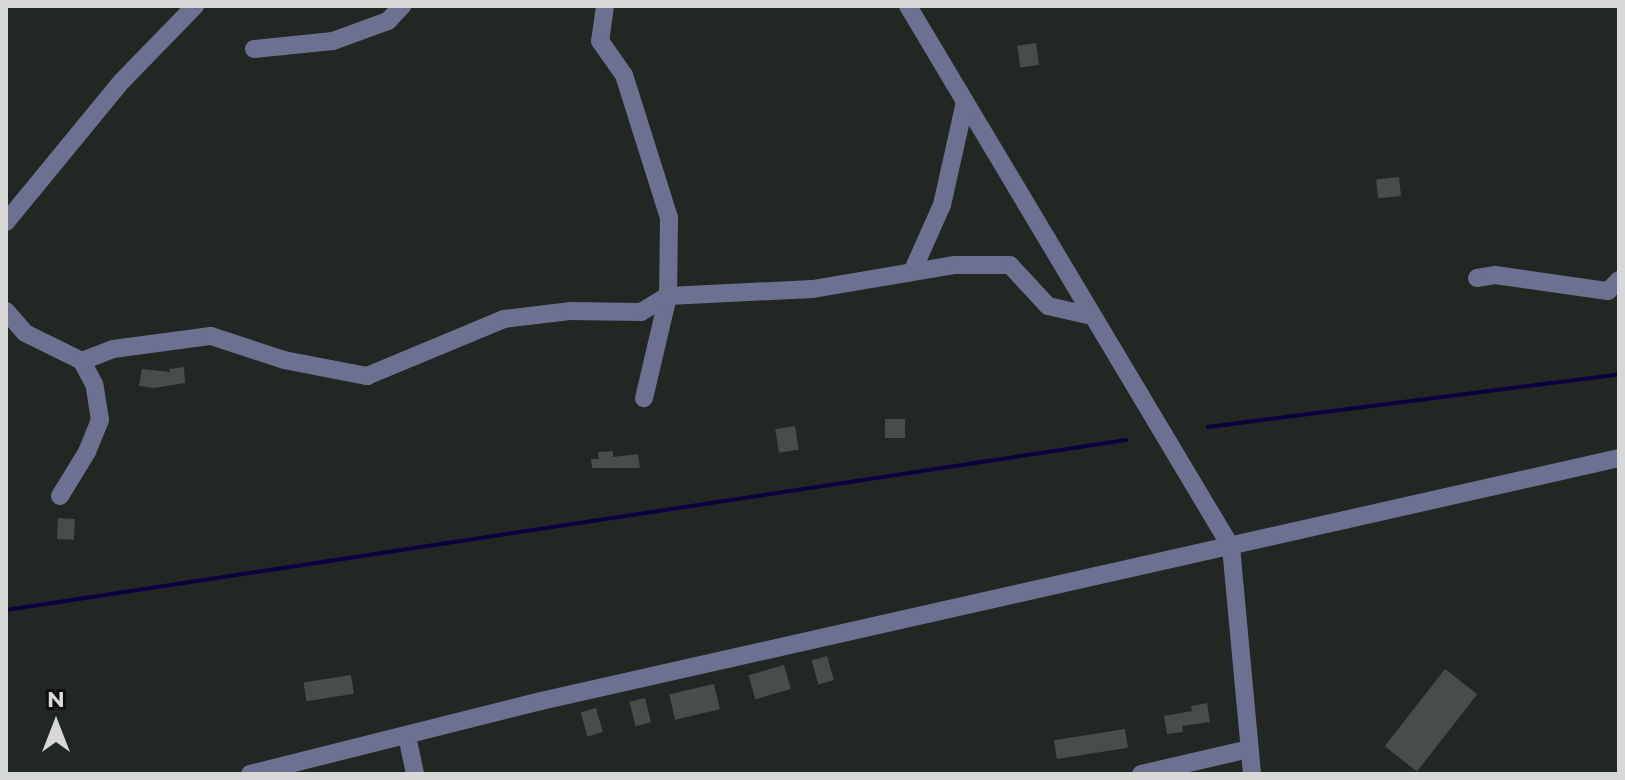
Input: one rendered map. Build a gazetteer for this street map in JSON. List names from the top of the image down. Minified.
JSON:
{"north":"top"}
